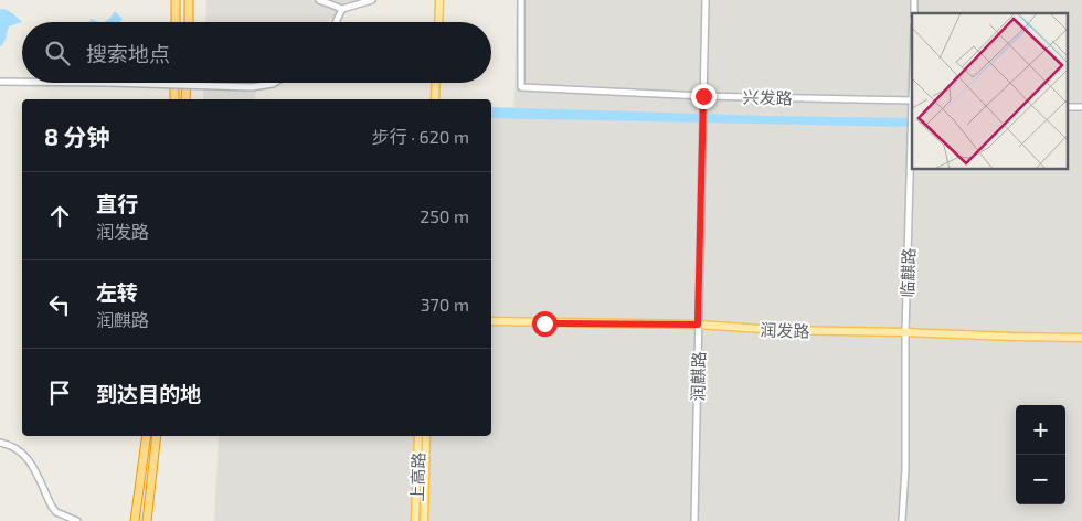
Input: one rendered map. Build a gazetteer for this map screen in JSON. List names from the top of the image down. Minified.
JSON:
{"streets":{"main road":["润发路","上高路"],"street":["兴发路","临麒路","润麒路"]},"crossings":[["兴发路","润麒路"],["临麒路","润发路"],["润发路","润麒路"]],"page":{"search":"搜索地点","heading":["8 分钟","步行 · 620 m"],"list":[["直行","润发路","250 m"],["左转","润麒路","370 m"],"到达目的地"],"map_buttons":["+","−"]}}
